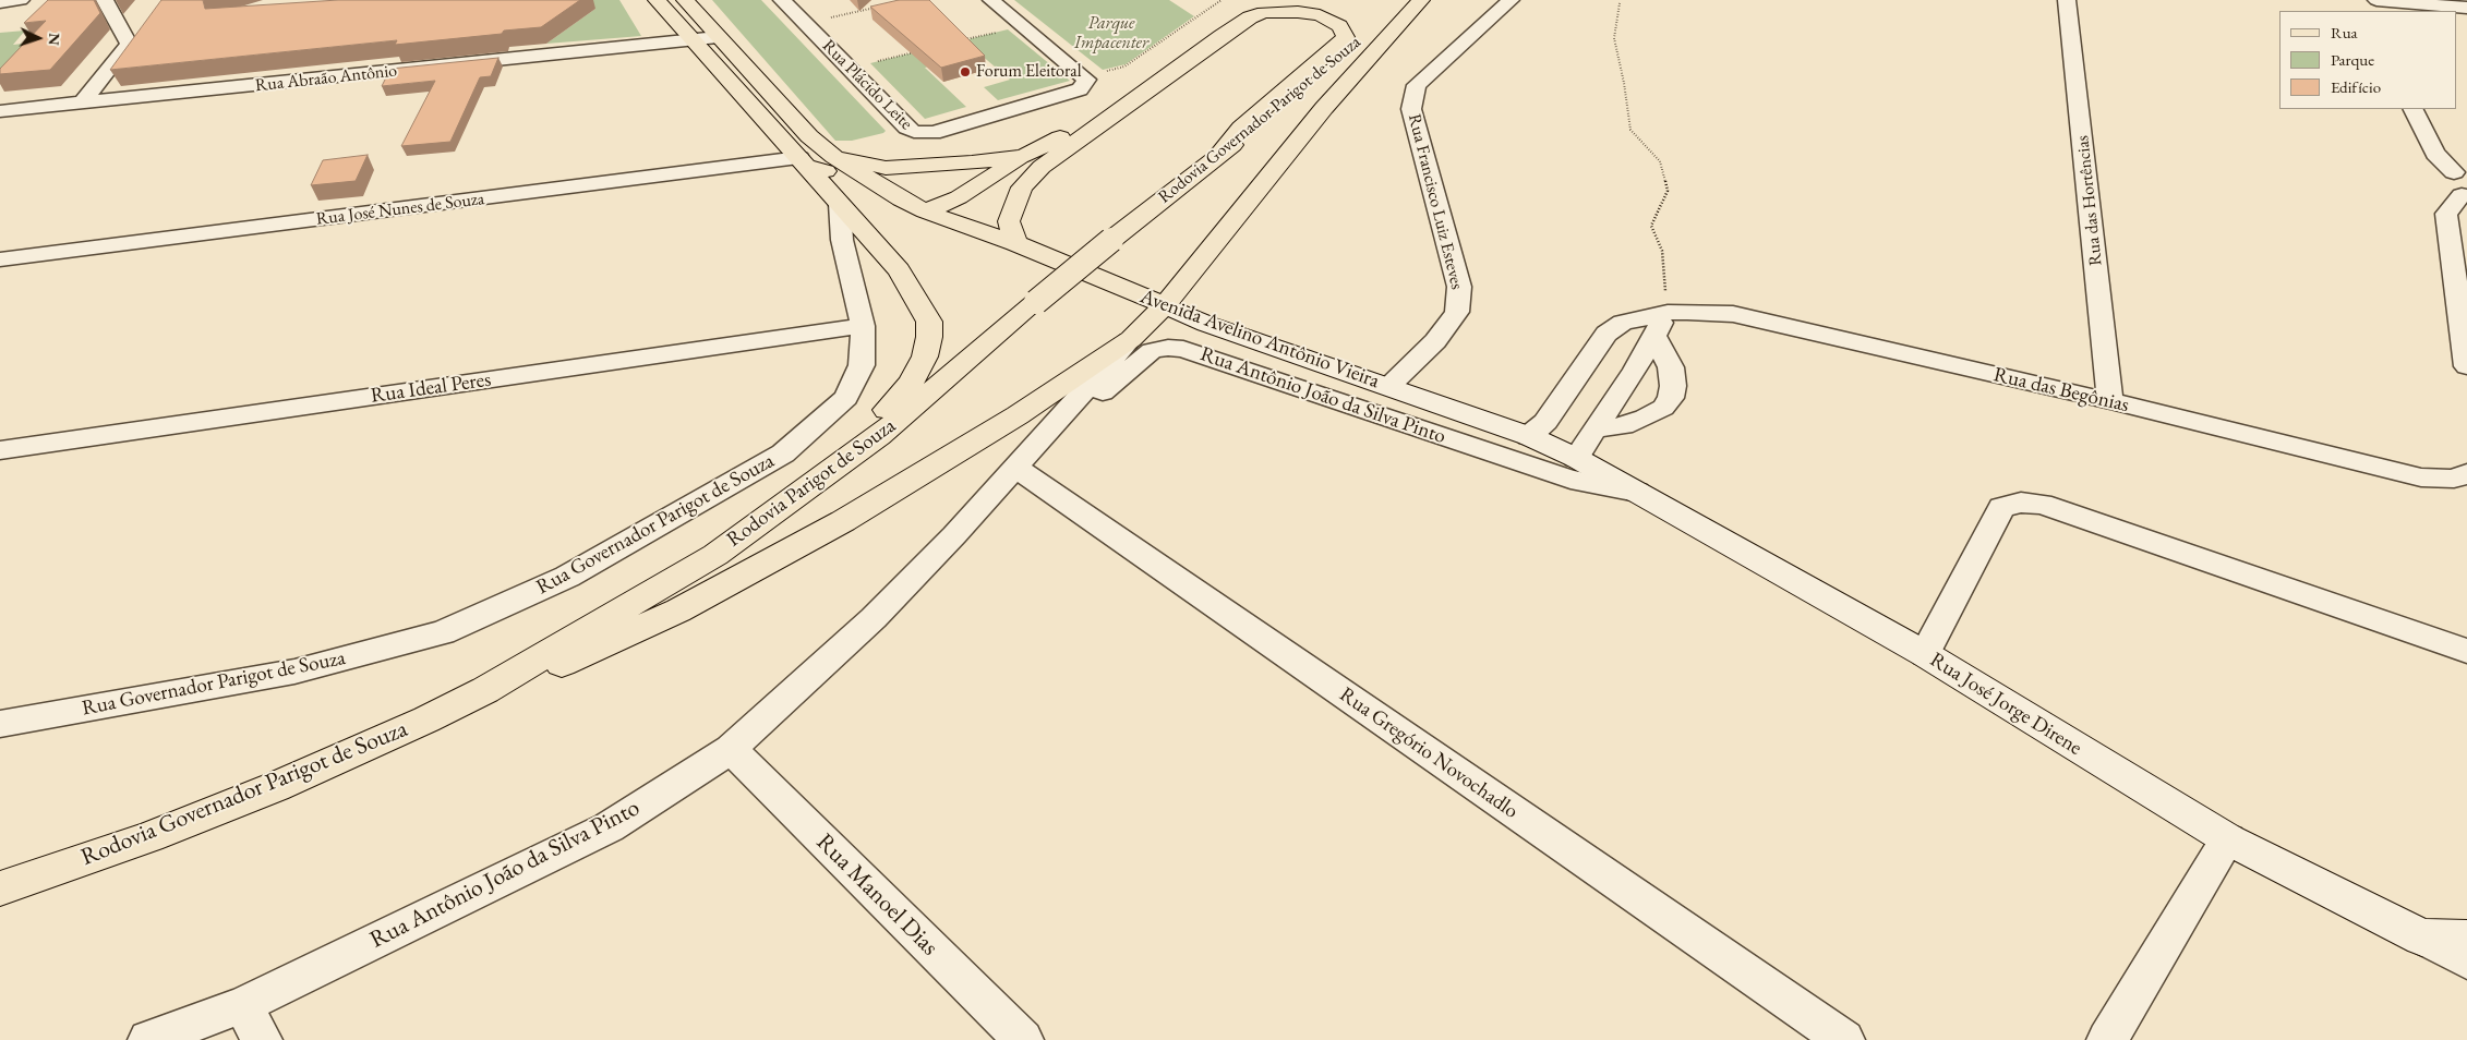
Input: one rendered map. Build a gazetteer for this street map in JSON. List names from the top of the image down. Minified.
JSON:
{"streets":{"main road":["Rodovia Governador Parigot de Souza","Avenida Avelino Antônio Vieira","Rodovia Parigot de Souza"],"street":["Rua Abraão Antônio","Rua Plácido Leite","Rua das Hortências","Rua Francisco Luiz Esteves","Rua José Nunes de Souza","Rua Ideal Peres","Rua das Begônias","Rua Antônio João da Silva Pinto","Rua Governador Parigot de Souza","Rua José Jorge Direne","Rua Gregório Novochadlo","Rua Manoel Dias"]},"crossings":[["Rua Abraão Antônio","Avenida Avelino Antônio Vieira"],["Rodovia Governador Parigot de Souza","Rodovia Parigot de Souza"],["Rua das Hortências","Rua das Begônias"],["Rua Francisco Luiz Esteves","Avenida Avelino Antônio Vieira"],["Rua José Nunes de Souza","Avenida Avelino Antônio Vieira"],["Avenida Avelino Antônio Vieira","Rua das Begônias"],["Avenida Avelino Antônio Vieira","Rua José Jorge Direne"],["Rua Ideal Peres","Rua Governador Parigot de Souza"],["Rua das Begônias","Rua José Jorge Direne"],["Rua Antônio João da Silva Pinto","Rua José Jorge Direne"],["Rua Antônio João da Silva Pinto","Rua Gregório Novochadlo"],["Rua Antônio João da Silva Pinto","Rua Manoel Dias"]],"parks":["Parque Impacenter"],"places":["Forum Eleitoral"],"legend":["Rua","Parque","Edifício"],"north":"right"}
